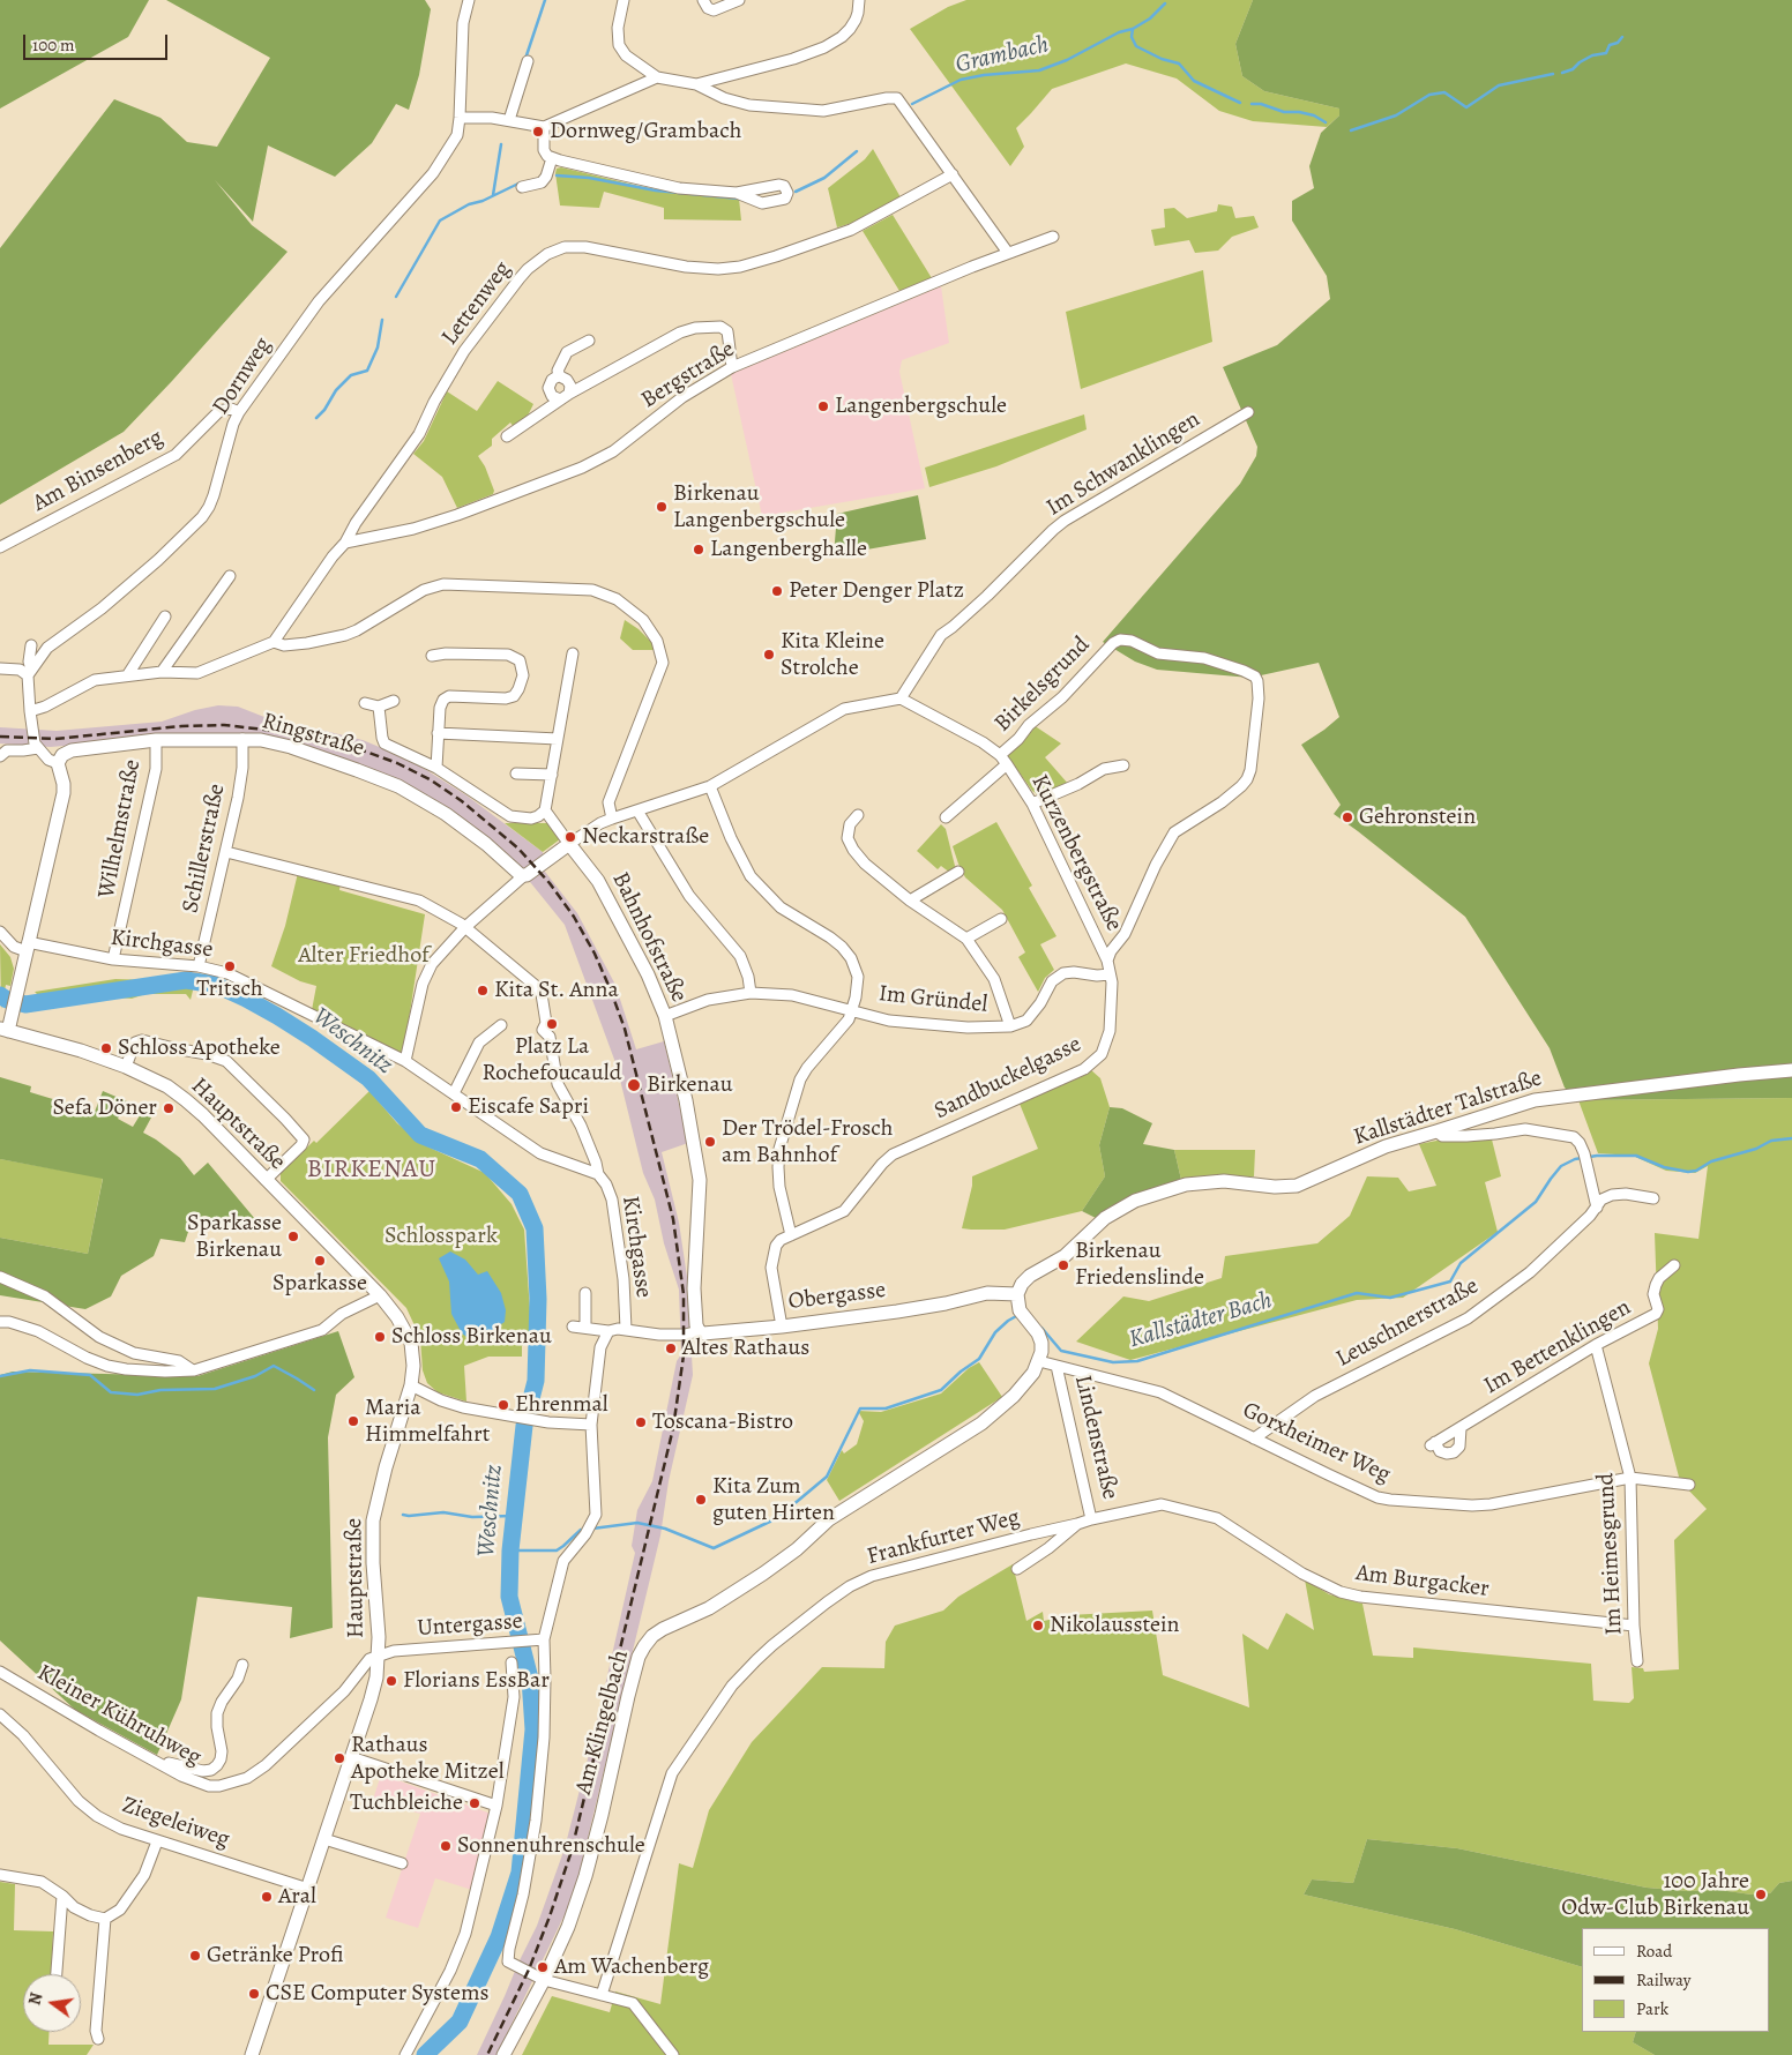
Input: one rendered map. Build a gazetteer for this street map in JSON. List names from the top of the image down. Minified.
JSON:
{"streets":{"main road":["Ringstraße","Bahnhofstraße","Kallstädter Talstraße","Hauptstraße","Obergasse","Lindenstraße","Am Klingelbach"],"street":["Lettenweg","Bergstraße","Dornweg","Im Schwanklingen","Am Binsenberg","Birkelsgrund","Wilhelmstraße","Schillerstraße","Kurzenbergstraße","Kirchgasse","Im Gründel","Sandbuckelgasse","Leuschnerstraße","Im Bettenklingen","Gorxheimer Weg","Frankfurter Weg","Im Heimesgrund","Am Burgacker","Untergasse","Kleiner Kühruhweg","Ziegeleiweg"]},"crossings":[["Lettenweg","Bergstraße"],["Dornweg","Am Binsenberg"],["Im Schwanklingen","Kurzenbergstraße"],["Birkelsgrund","Kurzenbergstraße"],["Birkelsgrund","Sandbuckelgasse"],["Ringstraße","Wilhelmstraße"],["Ringstraße","Schillerstraße"],["Wilhelmstraße","Kirchgasse"],["Schillerstraße","Kirchgasse"],["Kurzenbergstraße","Sandbuckelgasse"],["Bahnhofstraße","Im Gründel"],["Bahnhofstraße","Obergasse"],["Kirchgasse","Obergasse"],["Im Gründel","Sandbuckelgasse"],["Sandbuckelgasse","Obergasse"],["Kallstädter Talstraße","Obergasse"],["Kallstädter Talstraße","Lindenstraße"],["Hauptstraße","Untergasse"],["Hauptstraße","Kleiner Kühruhweg"],["Hauptstraße","Ziegeleiweg"],["Obergasse","Lindenstraße"],["Obergasse","Untergasse"],["Leuschnerstraße","Gorxheimer Weg"],["Im Bettenklingen","Im Heimesgrund"],["Lindenstraße","Gorxheimer Weg"],["Lindenstraße","Am Burgacker"],["Lindenstraße","Am Klingelbach"],["Gorxheimer Weg","Im Heimesgrund"],["Gorxheimer Weg","Am Klingelbach"],["Frankfurter Weg","Am Burgacker"],["Im Heimesgrund","Am Burgacker"],["Untergasse","Kleiner Kühruhweg"]],"districts":["BIRKENAU"],"water":["Grambach","Weschnitz","Kallstädter Bach"],"parks":["Alter Friedhof","Schlosspark"],"places":["Dornweg/Grambach","Langenbergschule","Birkenau Langenbergschule","Langenberghalle","Peter Denger Platz","Kita Kleine Strolche","Gehronstein","Neckarstraße","Tritsch","Kita St. Anna","Platz La Rochefoucauld","Schloss Apotheke","Birkenau","Eiscafe Sapri","Sefa Döner","Der Trödel-Frosch am Bahnhof","Sparkasse Birkenau","Sparkasse","Birkenau Friedenslinde","Schloss Birkenau","Altes Rathaus","Ehrenmal","Maria Himmelfahrt","Toscana-Bistro","Kita Zum guten Hirten","Nikolausstein","Florians EssBar","Rathaus Apotheke Mitzel","Tuchbleiche","Sonnenuhrenschule","100 Jahre Odw-Club Birkenau","Aral","Getränke Profi","Am Wachenberg","CSE Computer Systems"],"legend":["Road","Railway","Park"],"scale_bar":"100 m","north":"left"}
